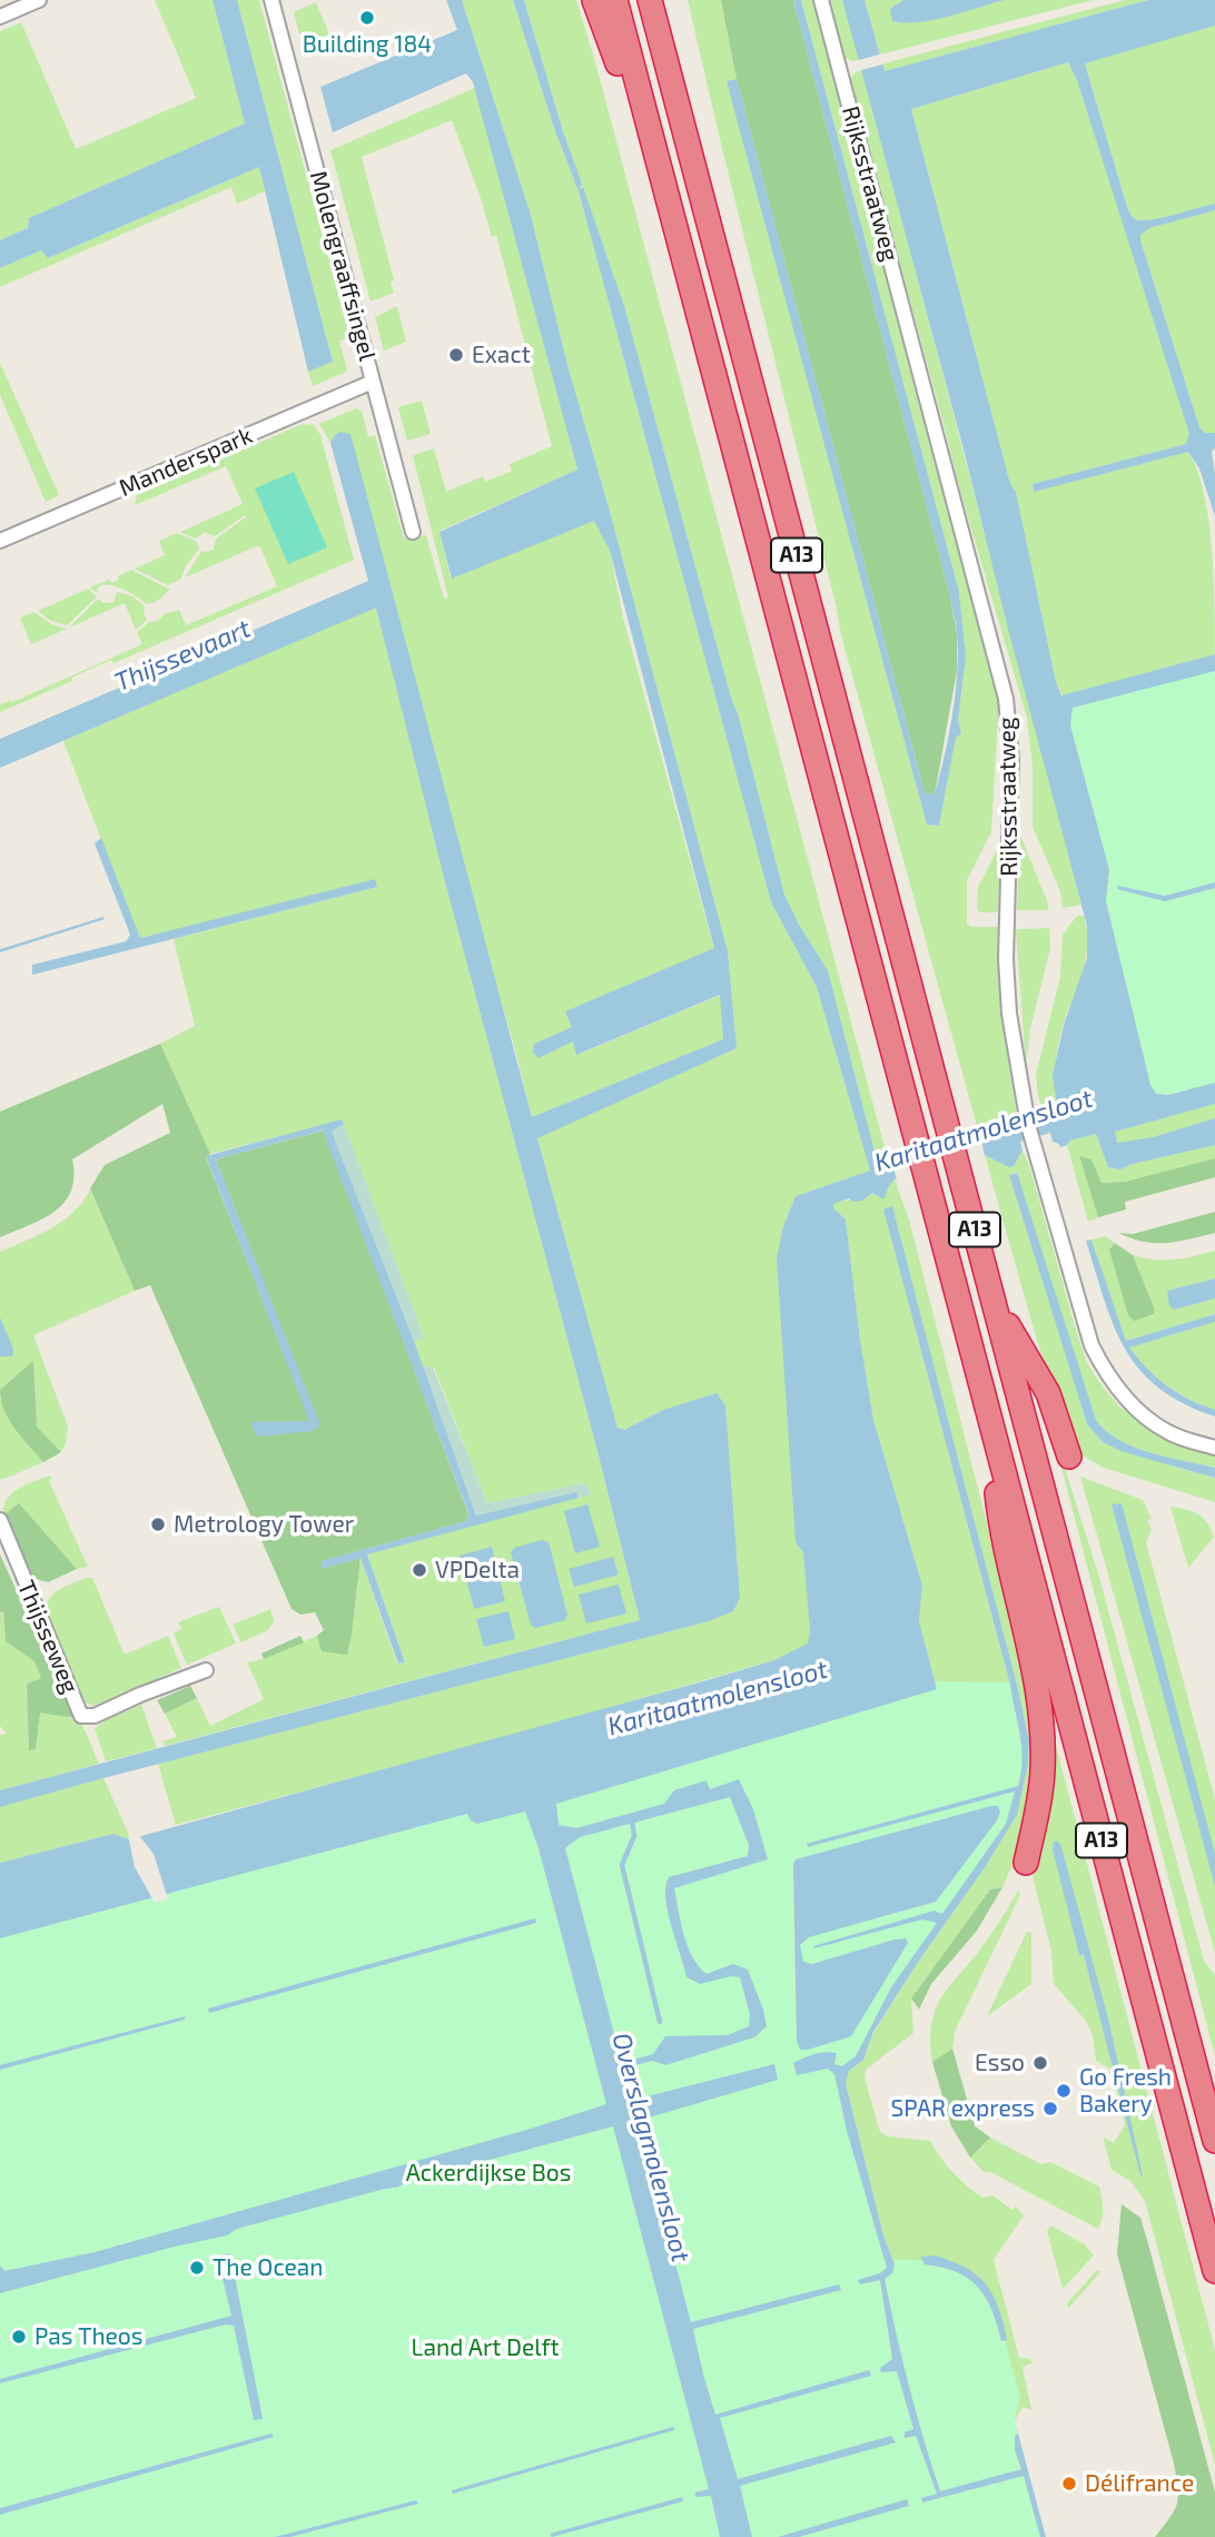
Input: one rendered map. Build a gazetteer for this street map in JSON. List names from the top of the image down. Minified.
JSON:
{"streets":{"highway":["A13"],"street":["Rijksstraatweg","Molengraaffsingel","Manderspark","Thijsseweg"]},"crossings":[["Molengraaffsingel","Manderspark"]],"water":["Thijssevaart","Karitaatmolensloot","Overslagmolensloot"],"parks":["Ackerdijkse Bos","Land Art Delft"],"places":["Building 184","Exact","Metrology Tower","VPDelta","Esso","Go Fresh Bakery","SPAR express","The Ocean","Pas Theos","Délifrance"]}
